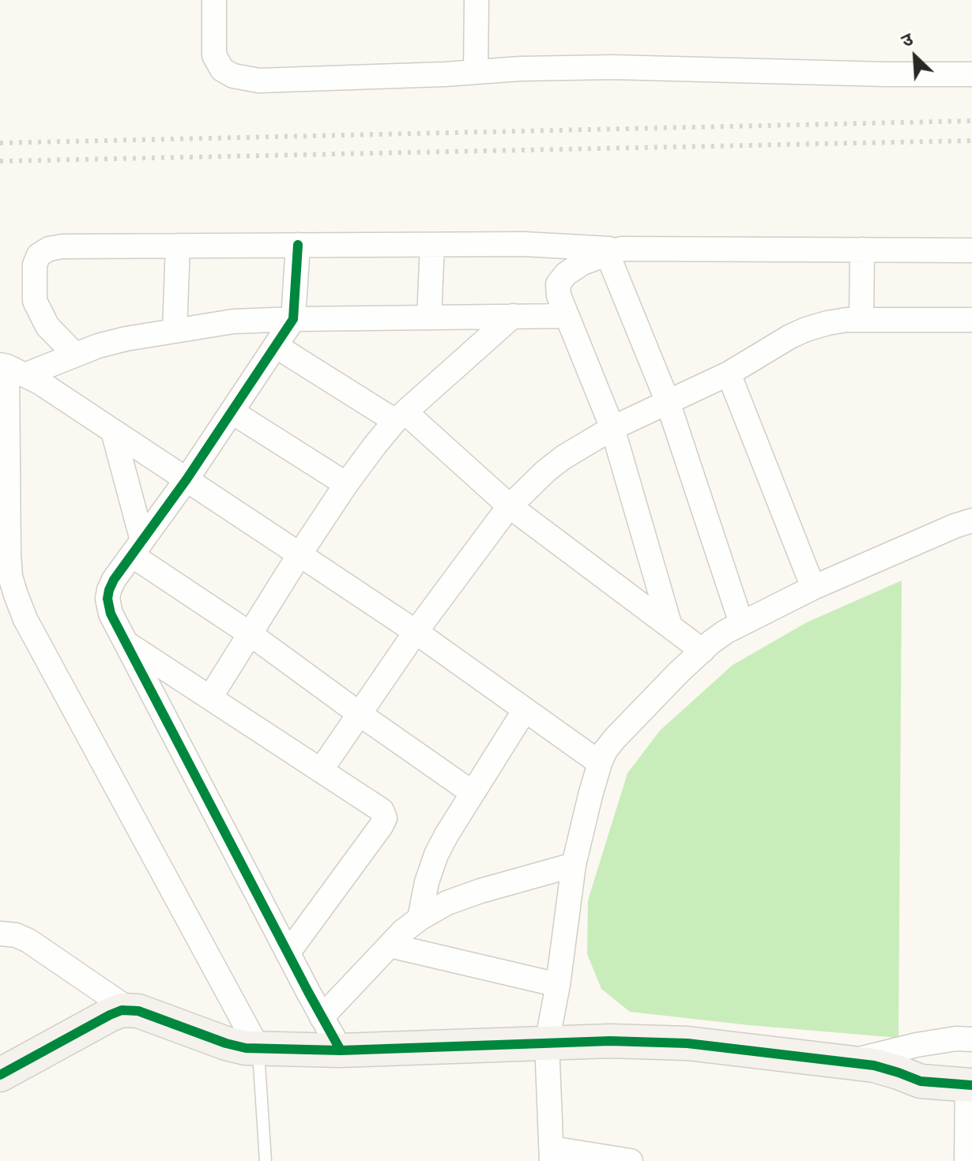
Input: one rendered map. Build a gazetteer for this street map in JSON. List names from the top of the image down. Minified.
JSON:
{"north":"top left"}
